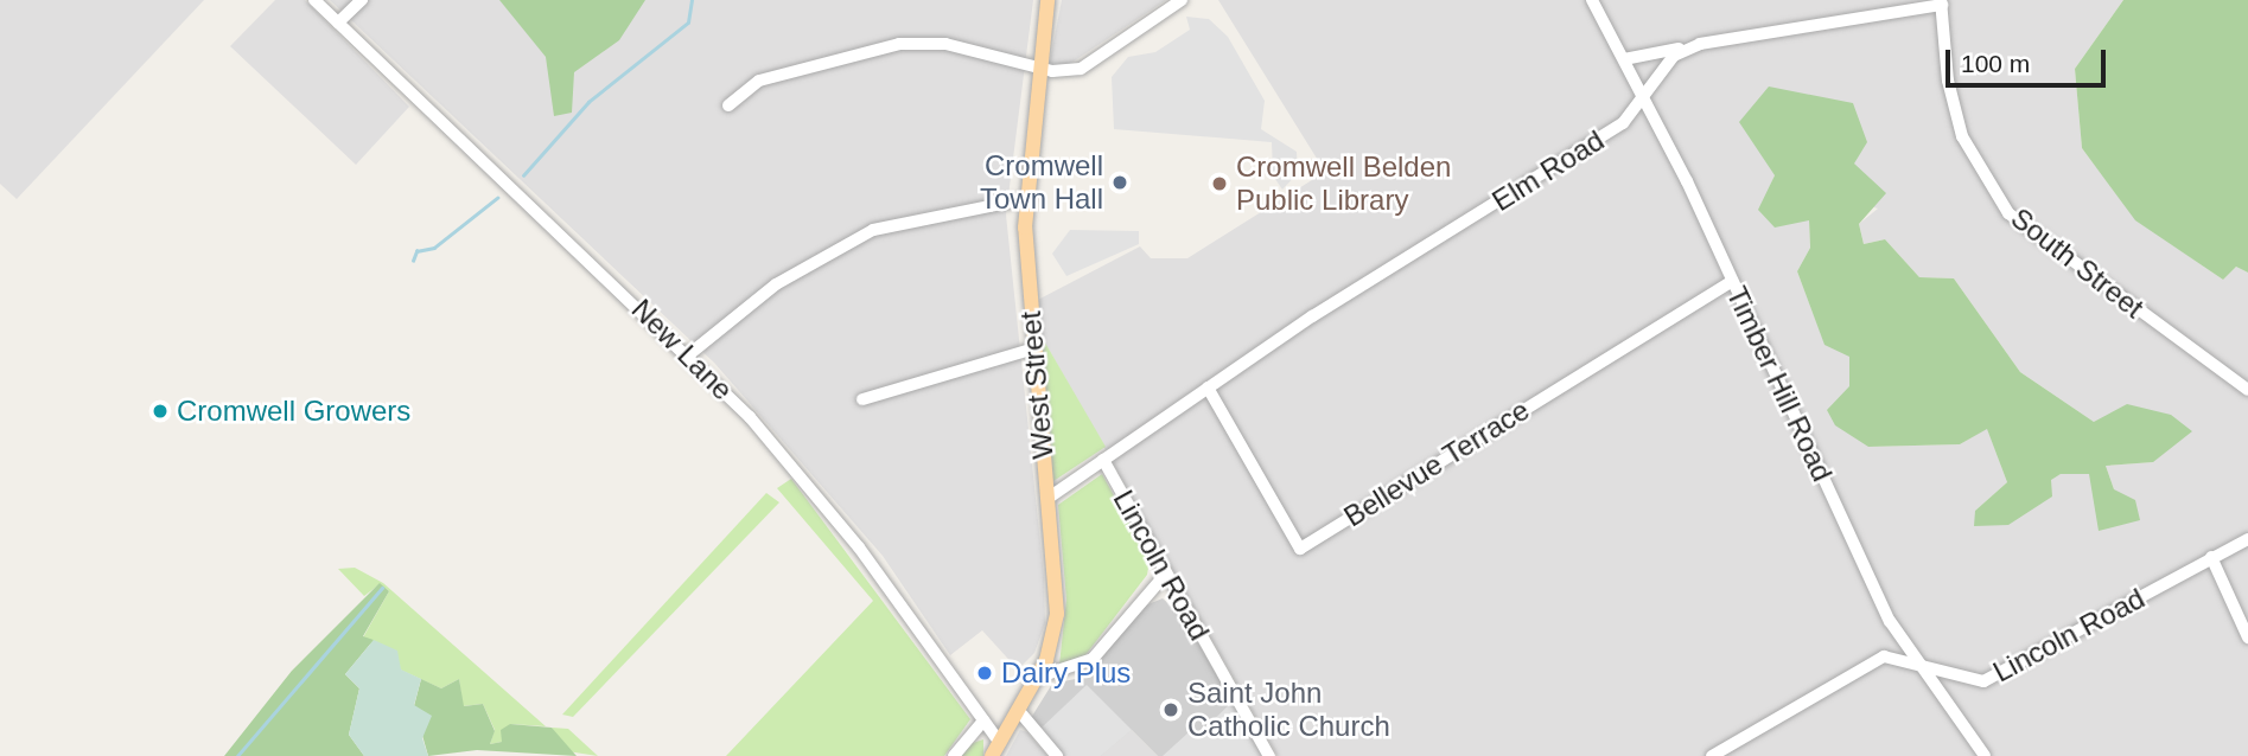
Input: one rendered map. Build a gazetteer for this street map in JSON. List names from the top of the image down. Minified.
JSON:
{"streets":{"main road":["West Street"],"street":["Elm Road","South Street","New Lane","Timber Hill Road","Bellevue Terrace","Lincoln Road"]},"crossings":[["Elm Road","South Street"],["Elm Road","Timber Hill Road"],["Elm Road","West Street"],["Elm Road","Bellevue Terrace"],["Elm Road","Lincoln Road"],["New Lane","West Street"],["Timber Hill Road","Bellevue Terrace"],["Timber Hill Road","Lincoln Road"]],"places":["Cromwell Town Hall","Cromwell Belden Public Library","Cromwell Growers","Dairy Plus","Saint John Catholic Church"],"scale_bar":"100 m"}
